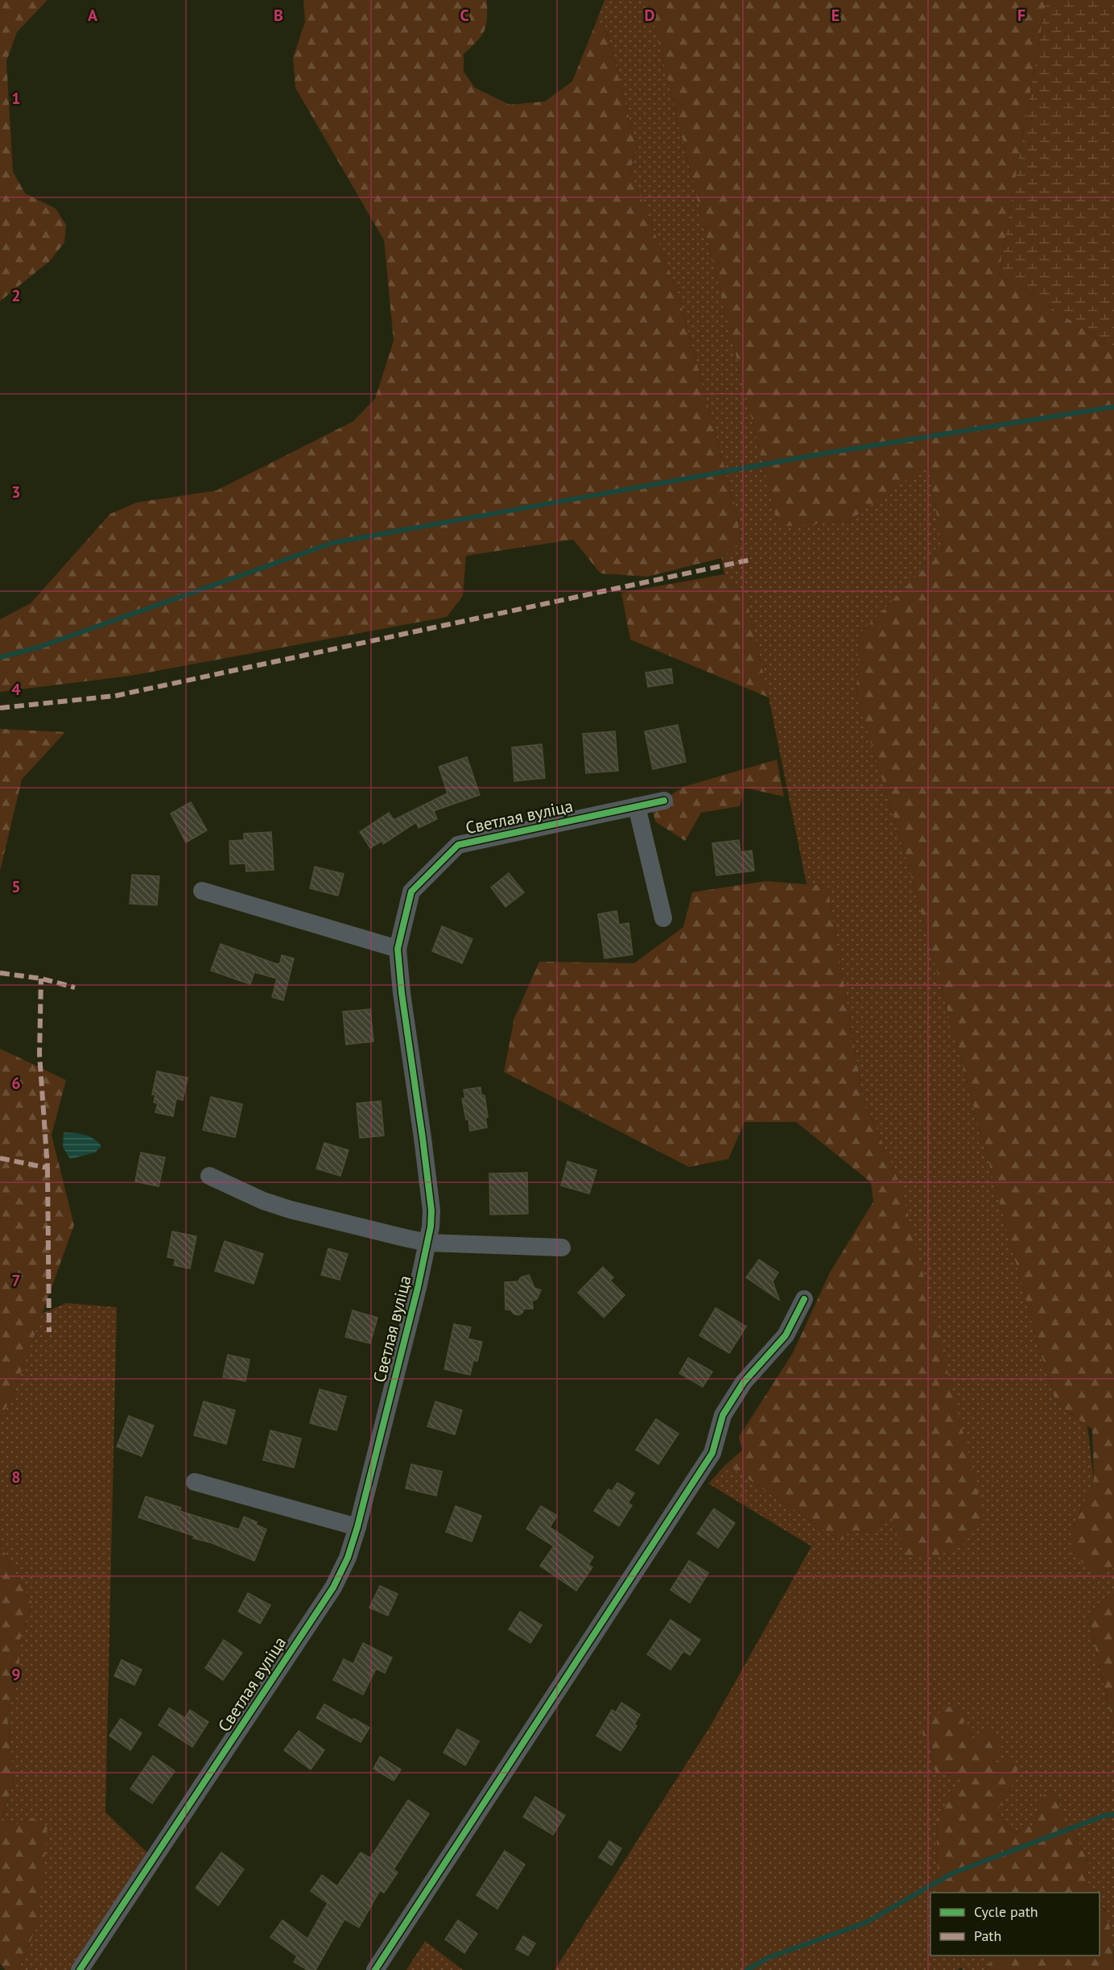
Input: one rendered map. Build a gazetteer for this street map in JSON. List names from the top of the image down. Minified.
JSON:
{"streets":{"street":["Светлая вуліца"]},"legend":["Cycle path","Path"],"grid":{"columns":["A","B","C","D","E","F"],"rows":["1","2","3","4","5","6","7","8","9"]}}
